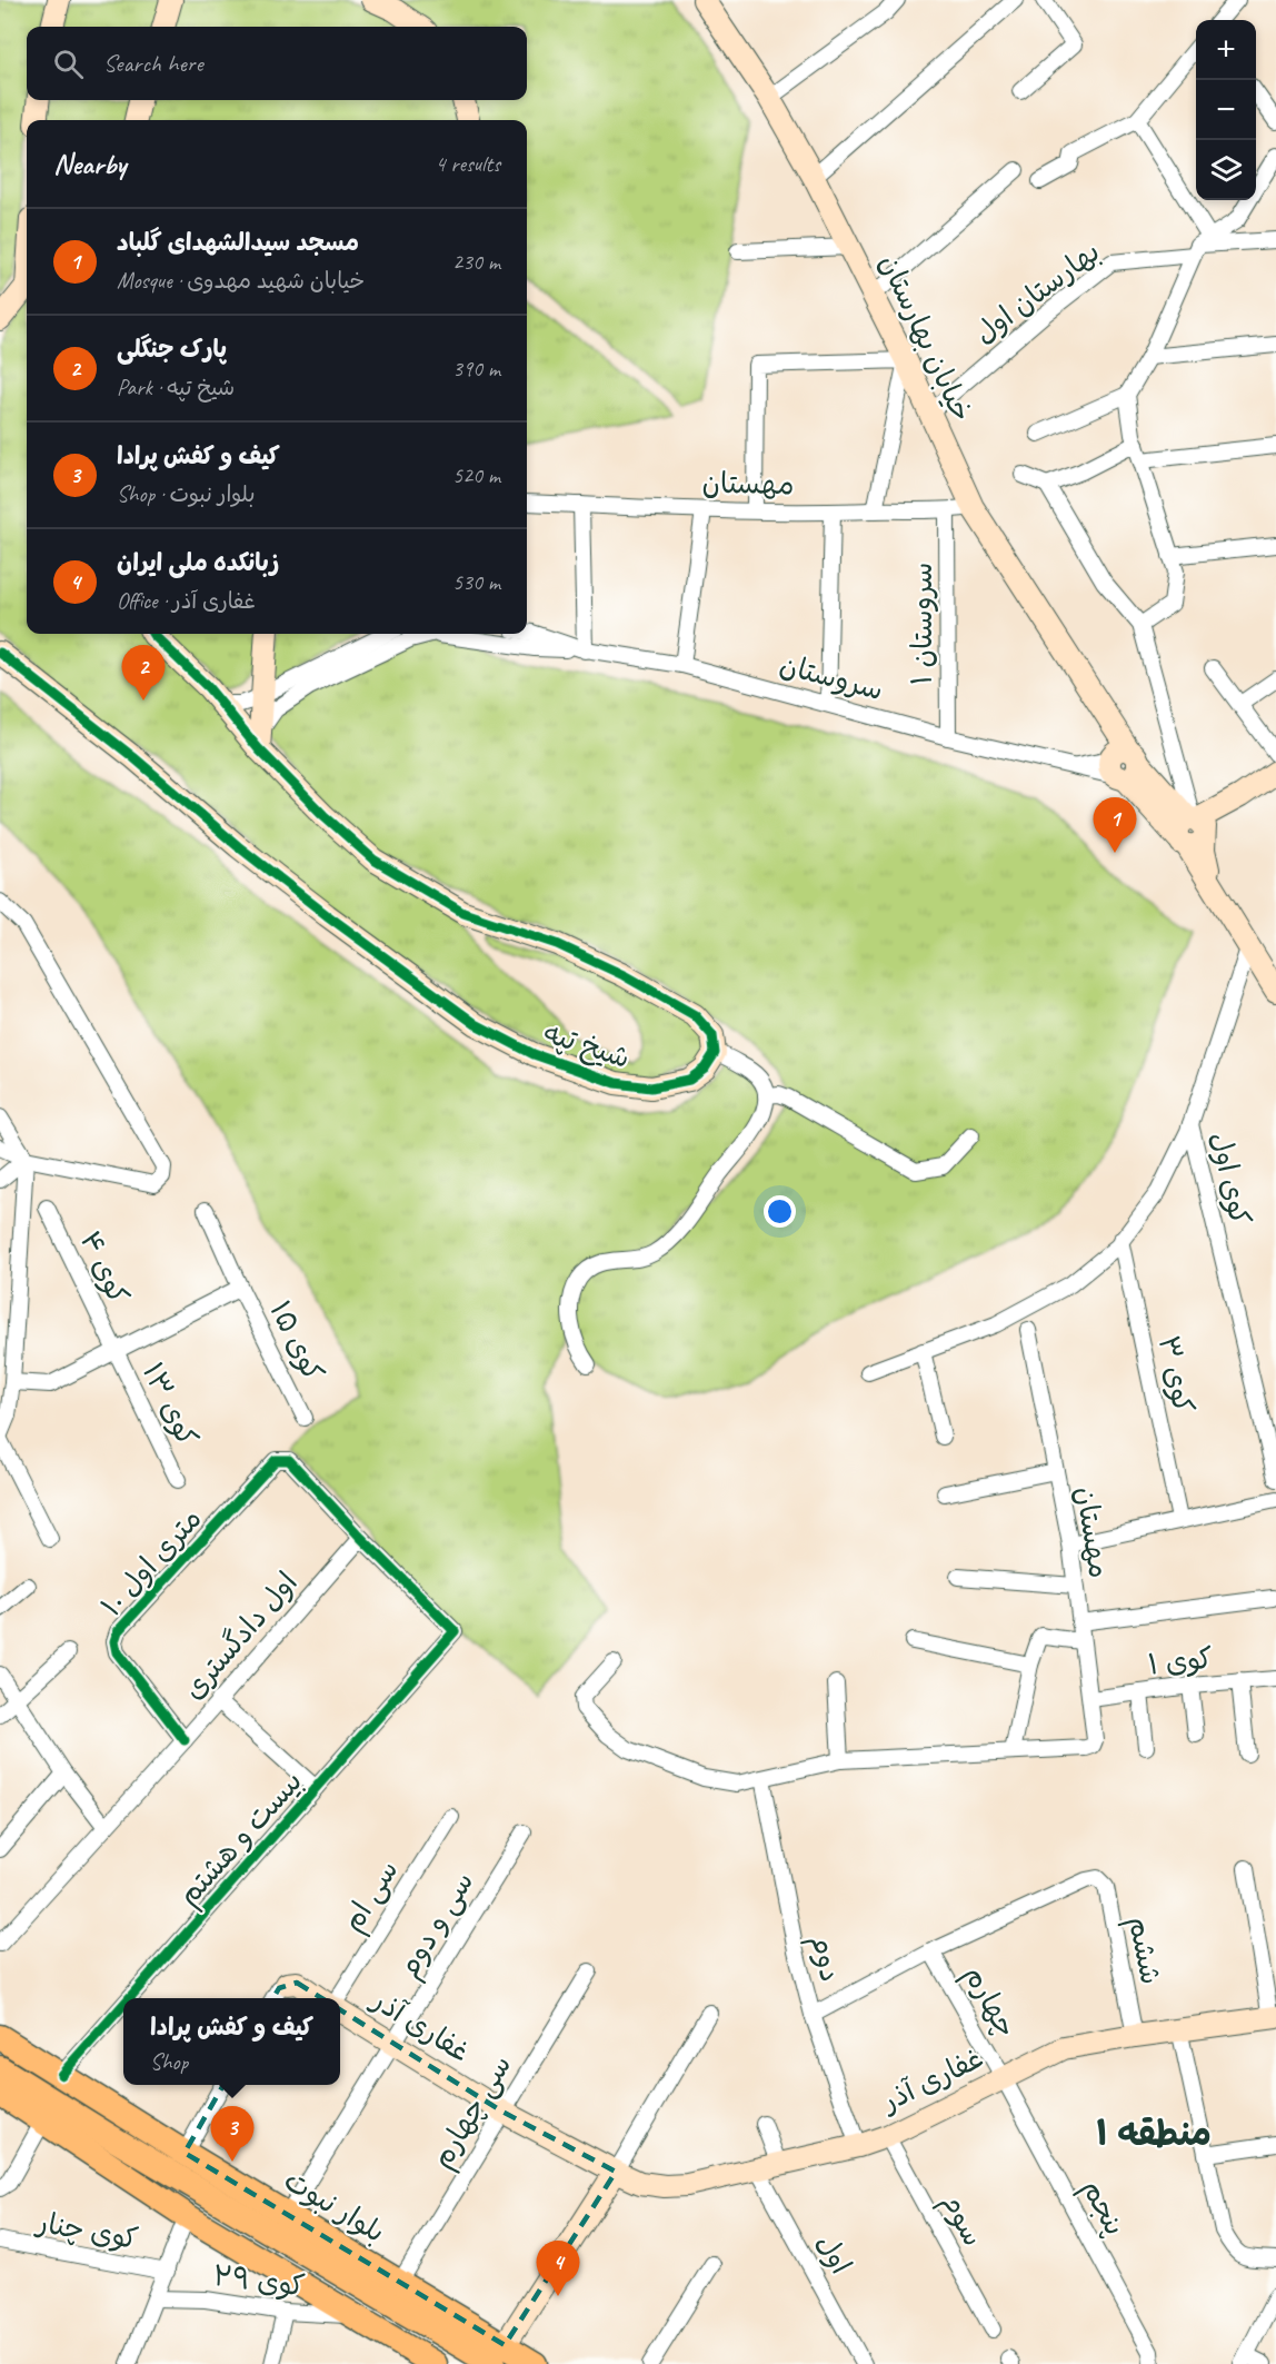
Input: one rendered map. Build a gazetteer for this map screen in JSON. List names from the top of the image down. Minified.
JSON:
{"streets":{"main road":["بلوار نبوت"],"street":["بهارستان اول","خیابان بهارستان","مهستان","سروستان ۱","سروستان","شیخ تپه","کوی اول","کوی ۴","کوی ۱۵","کوی ۳","کوی ۱۳","۱۰ متری اول","اول دادگستری","کوی ۱","بیست و هشتم","سی ام","سی و دوم","ششم","دوم","چهارم","غفاری آذر","سی چهارم","پنجم","سوم","کوی چنار","اول","کوی ۲۹"]},"crossings":[["بهارستان اول","خیابان بهارستان"],["خیابان بهارستان","مهستان"],["خیابان بهارستان","سروستان"],["مهستان","سروستان ۱"],["مهستان","کوی ۱"],["سروستان ۱","سروستان"],["کوی ۴","کوی ۱۳"],["۱۰ متری اول","اول دادگستری"],["۱۰ متری اول","بیست و هشتم"],["اول دادگستری","بیست و هشتم"],["بیست و هشتم","بلوار نبوت"],["سی و دوم","غفاری آذر"],["سی و دوم","بلوار نبوت"],["ششم","چهارم"],["ششم","غفاری آذر"],["دوم","غفاری آذر"],["چهارم","غفاری آذر"],["چهارم","پنجم"],["غفاری آذر","سی چهارم"],["غفاری آذر","پنجم"],["غفاری آذر","سوم"],["غفاری آذر","اول"],["سی چهارم","بلوار نبوت"]],"districts":["منطقه ۱"],"page":{"map_buttons":["+","−"],"search":"Search here","heading":["Nearby","4 results"],"list":[{"mark":"1","name":"مسجد سیدالشهدای گلباد","note":"Mosque · خیابان شهید مهدوی","value":"230 m"},{"mark":"2","name":"پارک جنگلی","note":"Park · شیخ تپه","value":"390 m"},{"mark":"3","name":"کیف و کفش پرادا","note":"Shop · بلوار نبوت","value":"520 m"},{"mark":"4","name":"زبانکده ملی ایران","note":"Office · غفاری آذر","value":"530 m"}],"pins":["2","1","3","4"],"popup":["کیف و کفش پرادا","Shop"]}}
